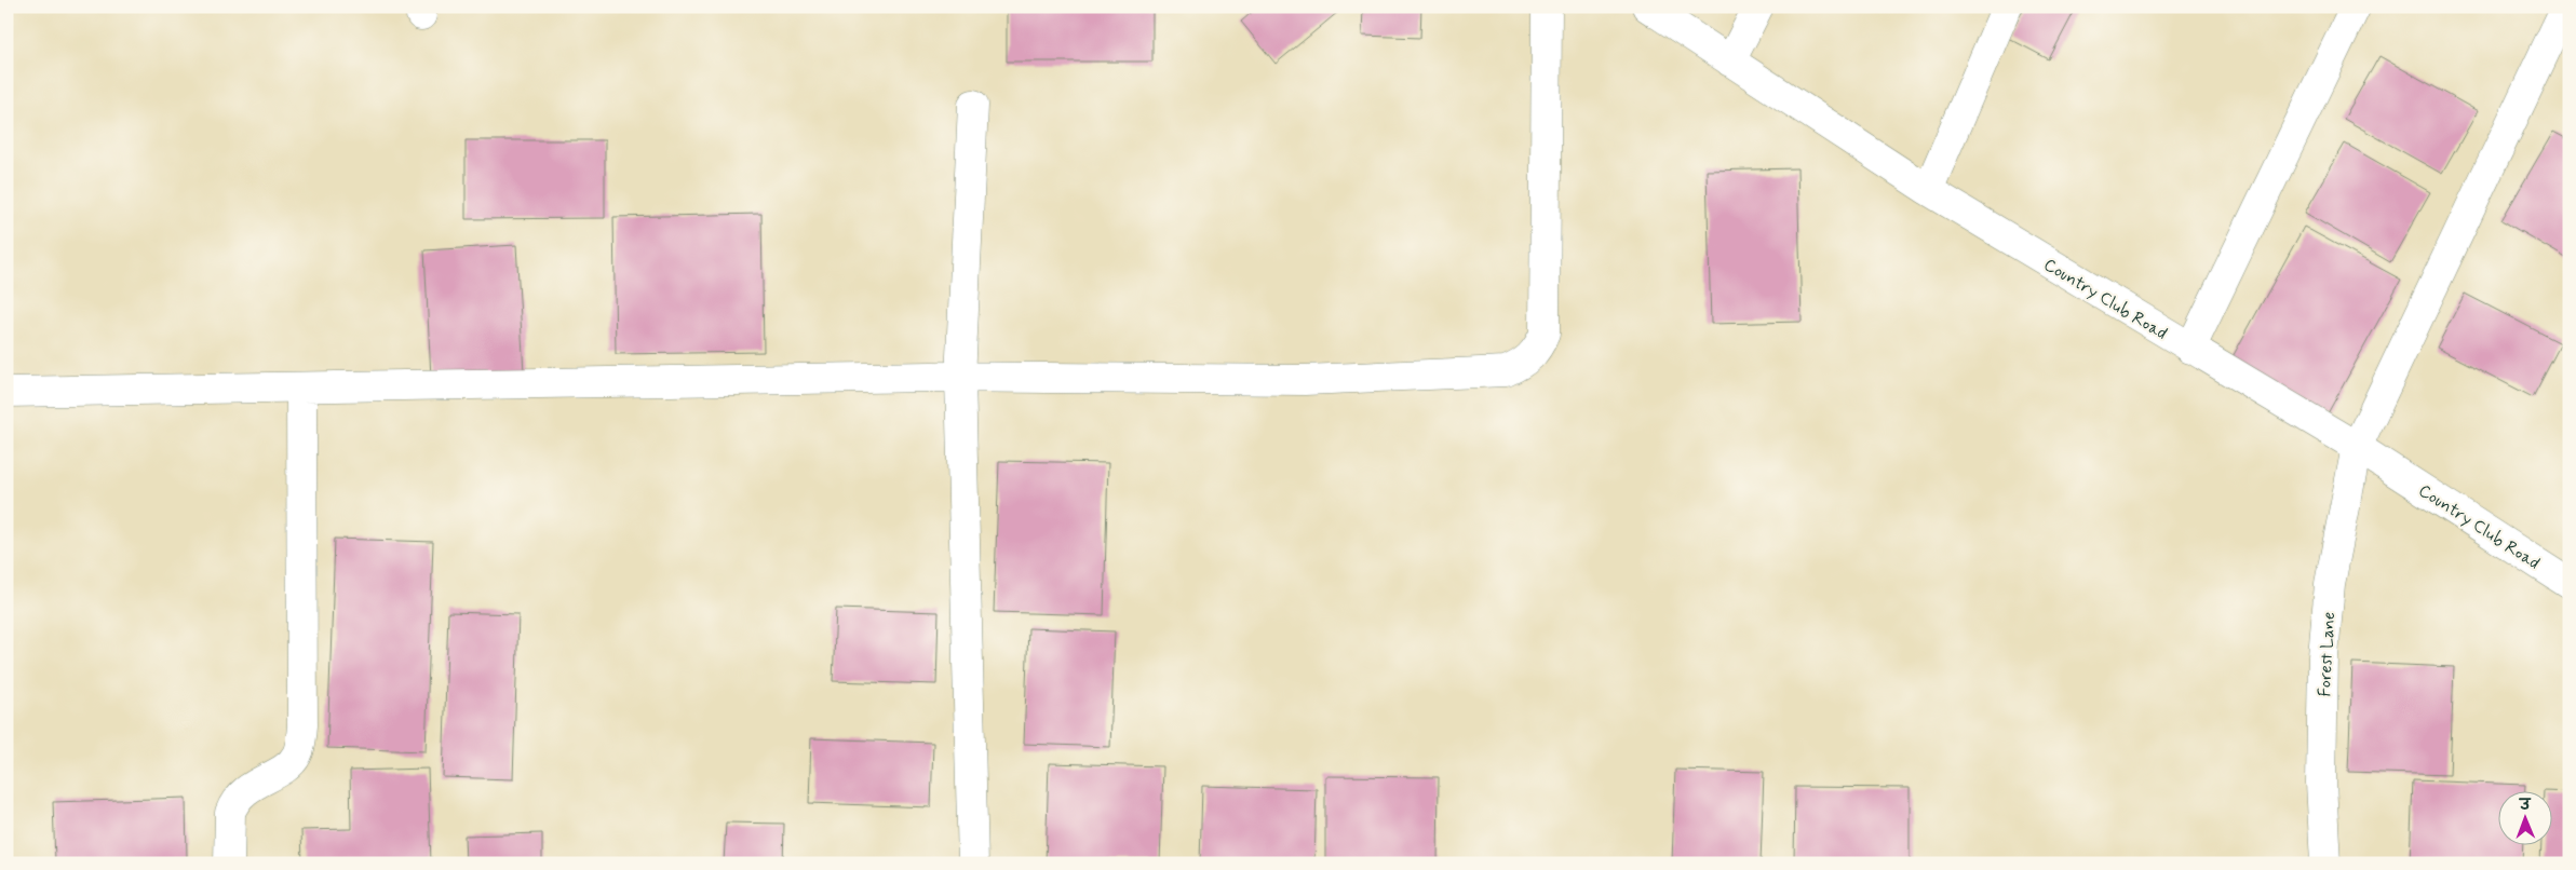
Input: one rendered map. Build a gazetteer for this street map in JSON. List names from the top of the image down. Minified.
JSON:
{"streets":{"street":["Country Club Road","Forest Lane"]},"crossings":[["Country Club Road","Forest Lane"]],"north":"top"}
